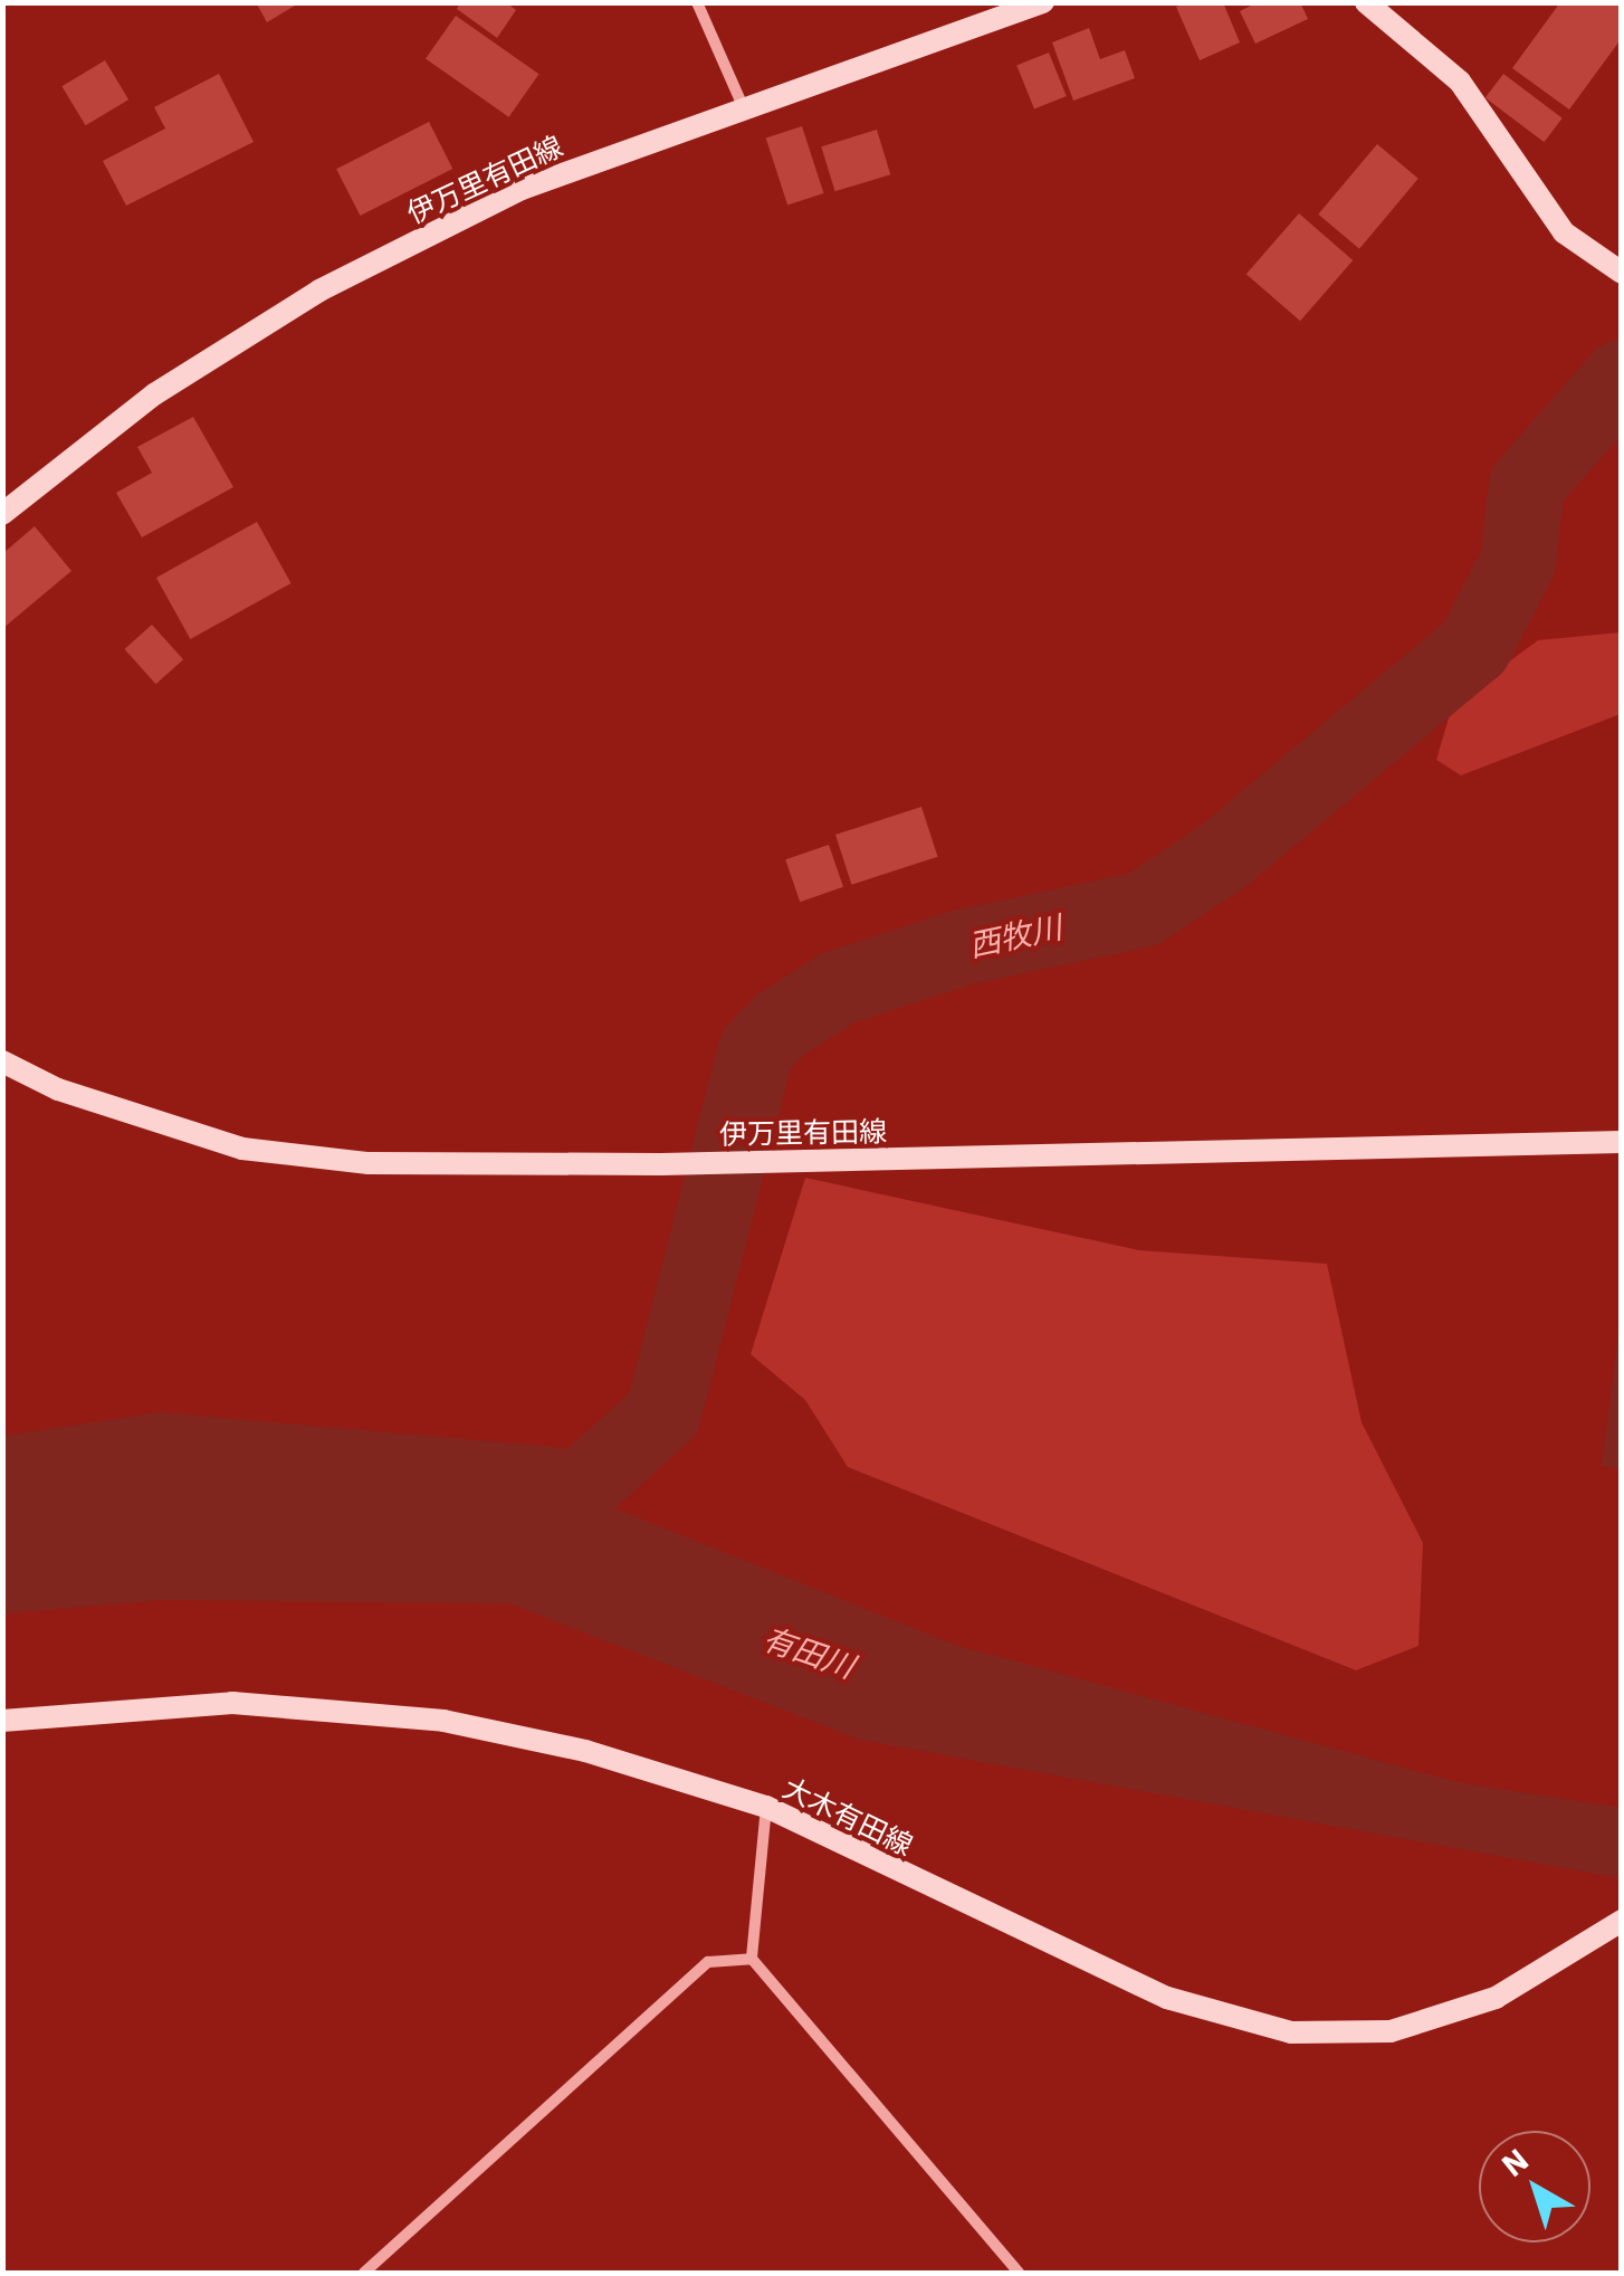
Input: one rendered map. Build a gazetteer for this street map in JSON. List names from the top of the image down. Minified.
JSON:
{"streets":{"main road":["伊万里有田線","大木有田線"]},"water":["西牧川","有田川"],"north":"top left"}
